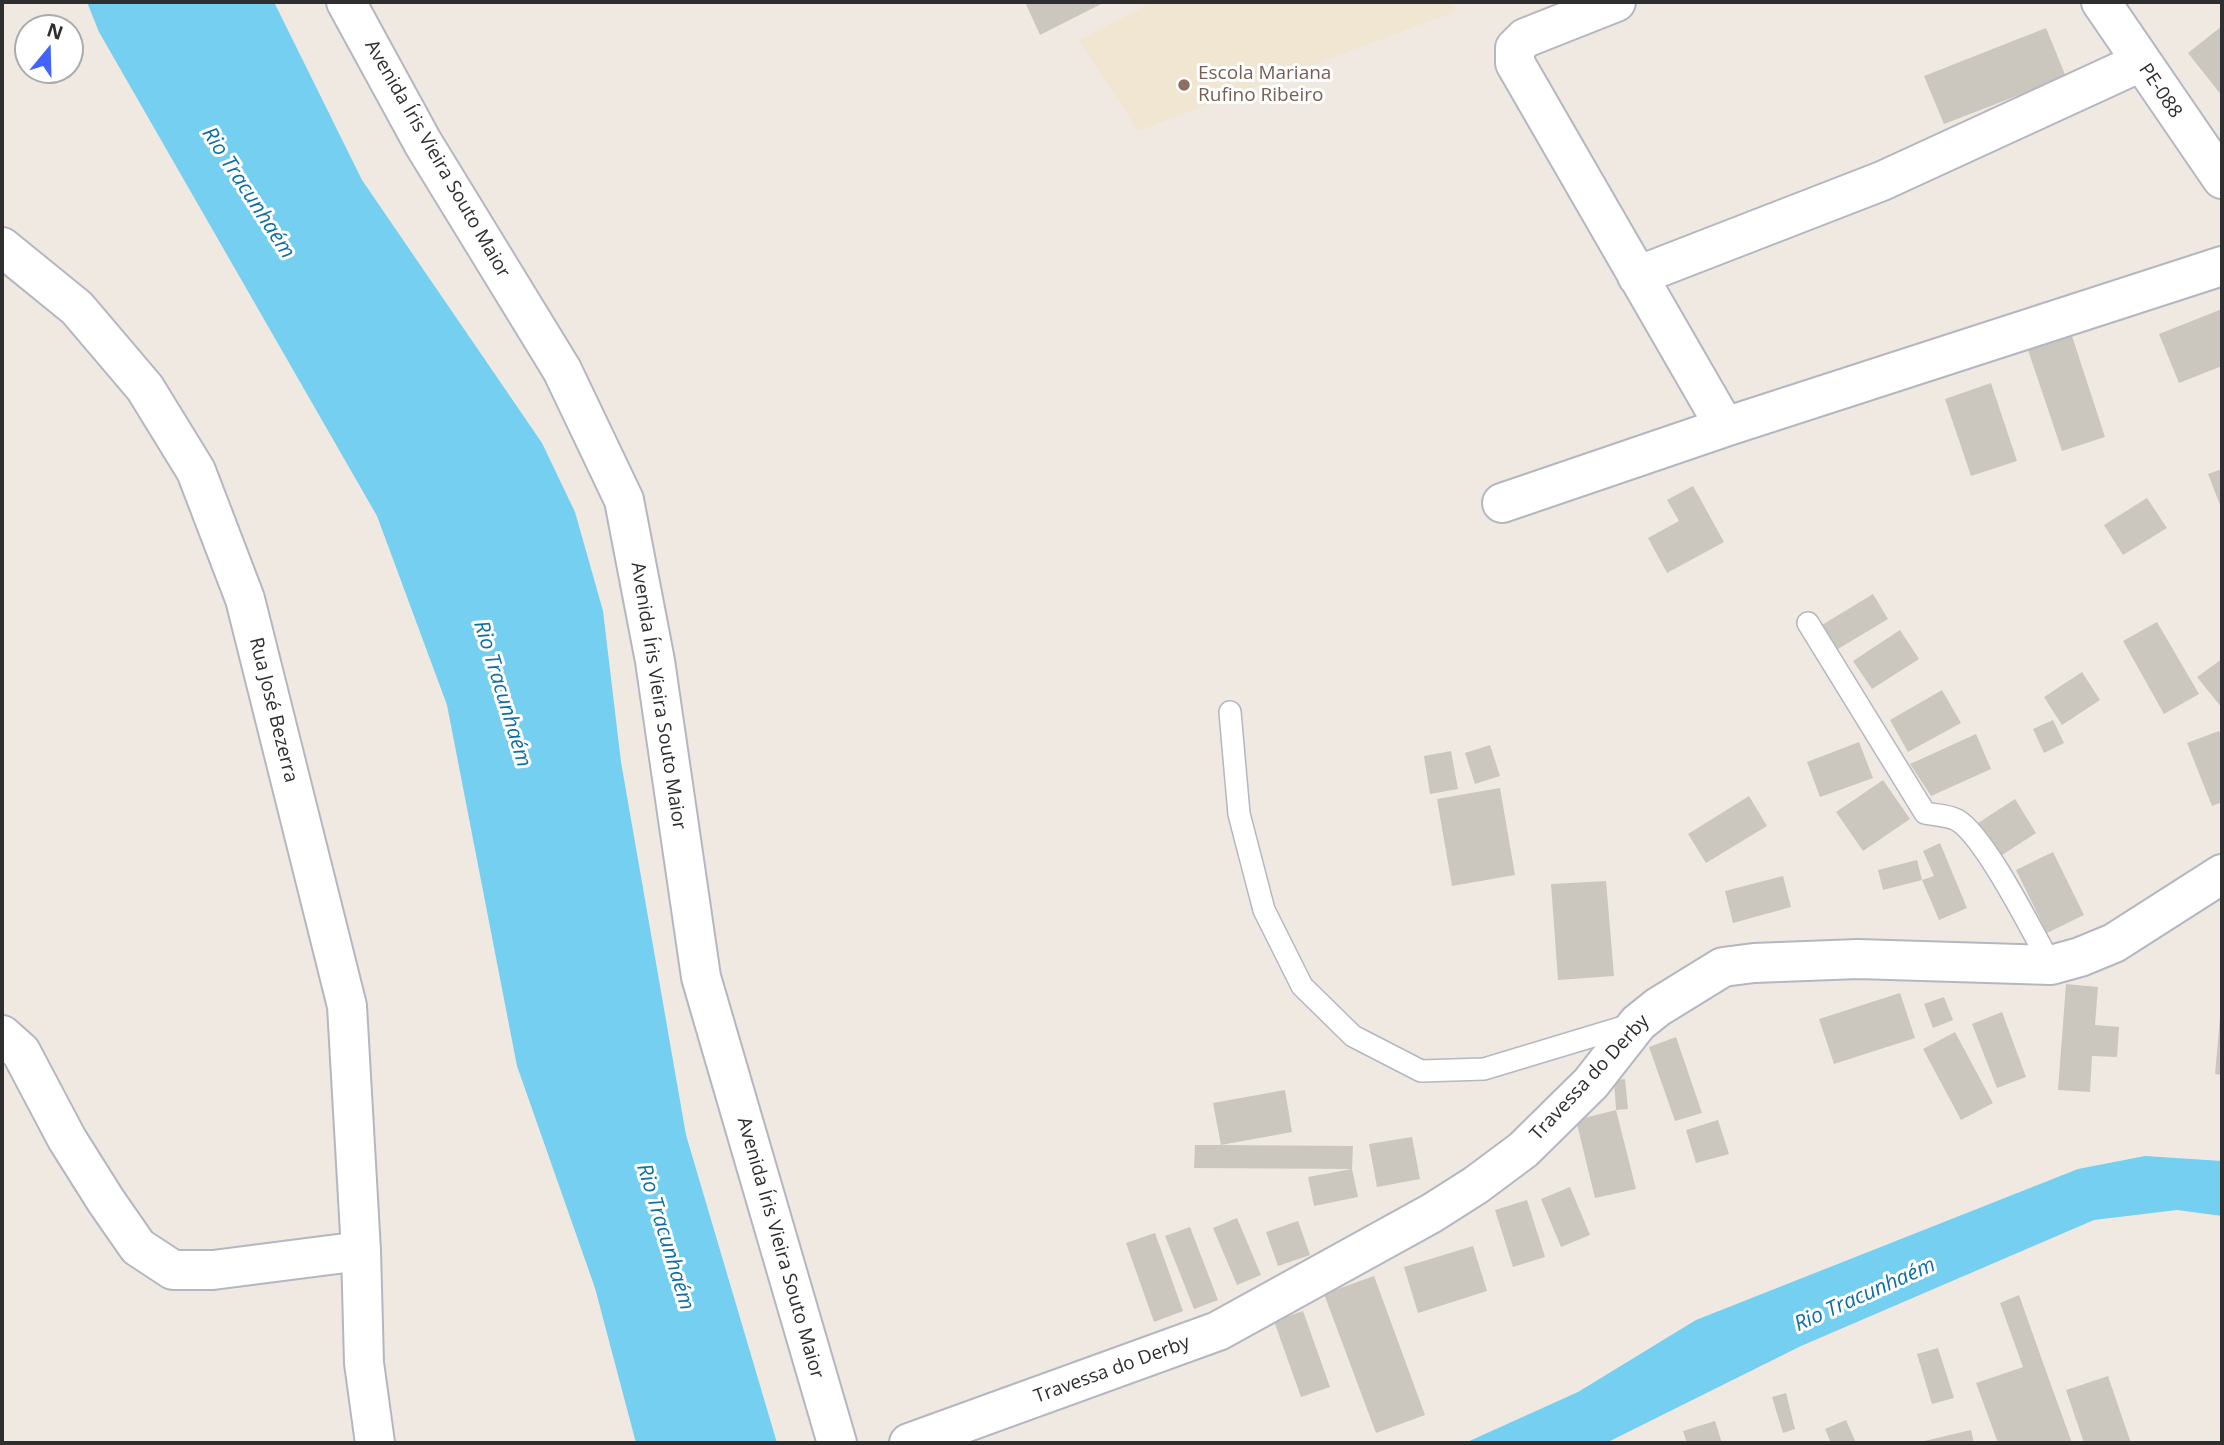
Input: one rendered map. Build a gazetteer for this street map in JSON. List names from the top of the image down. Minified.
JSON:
{"streets":{"street":["PE-088","Avenida Íris Vieira Souto Maior","Rua José Bezerra","Travessa do Derby"]},"water":["Rio Tracunhaém"],"places":["Escola Mariana Rufino Ribeiro"],"north":"top"}
